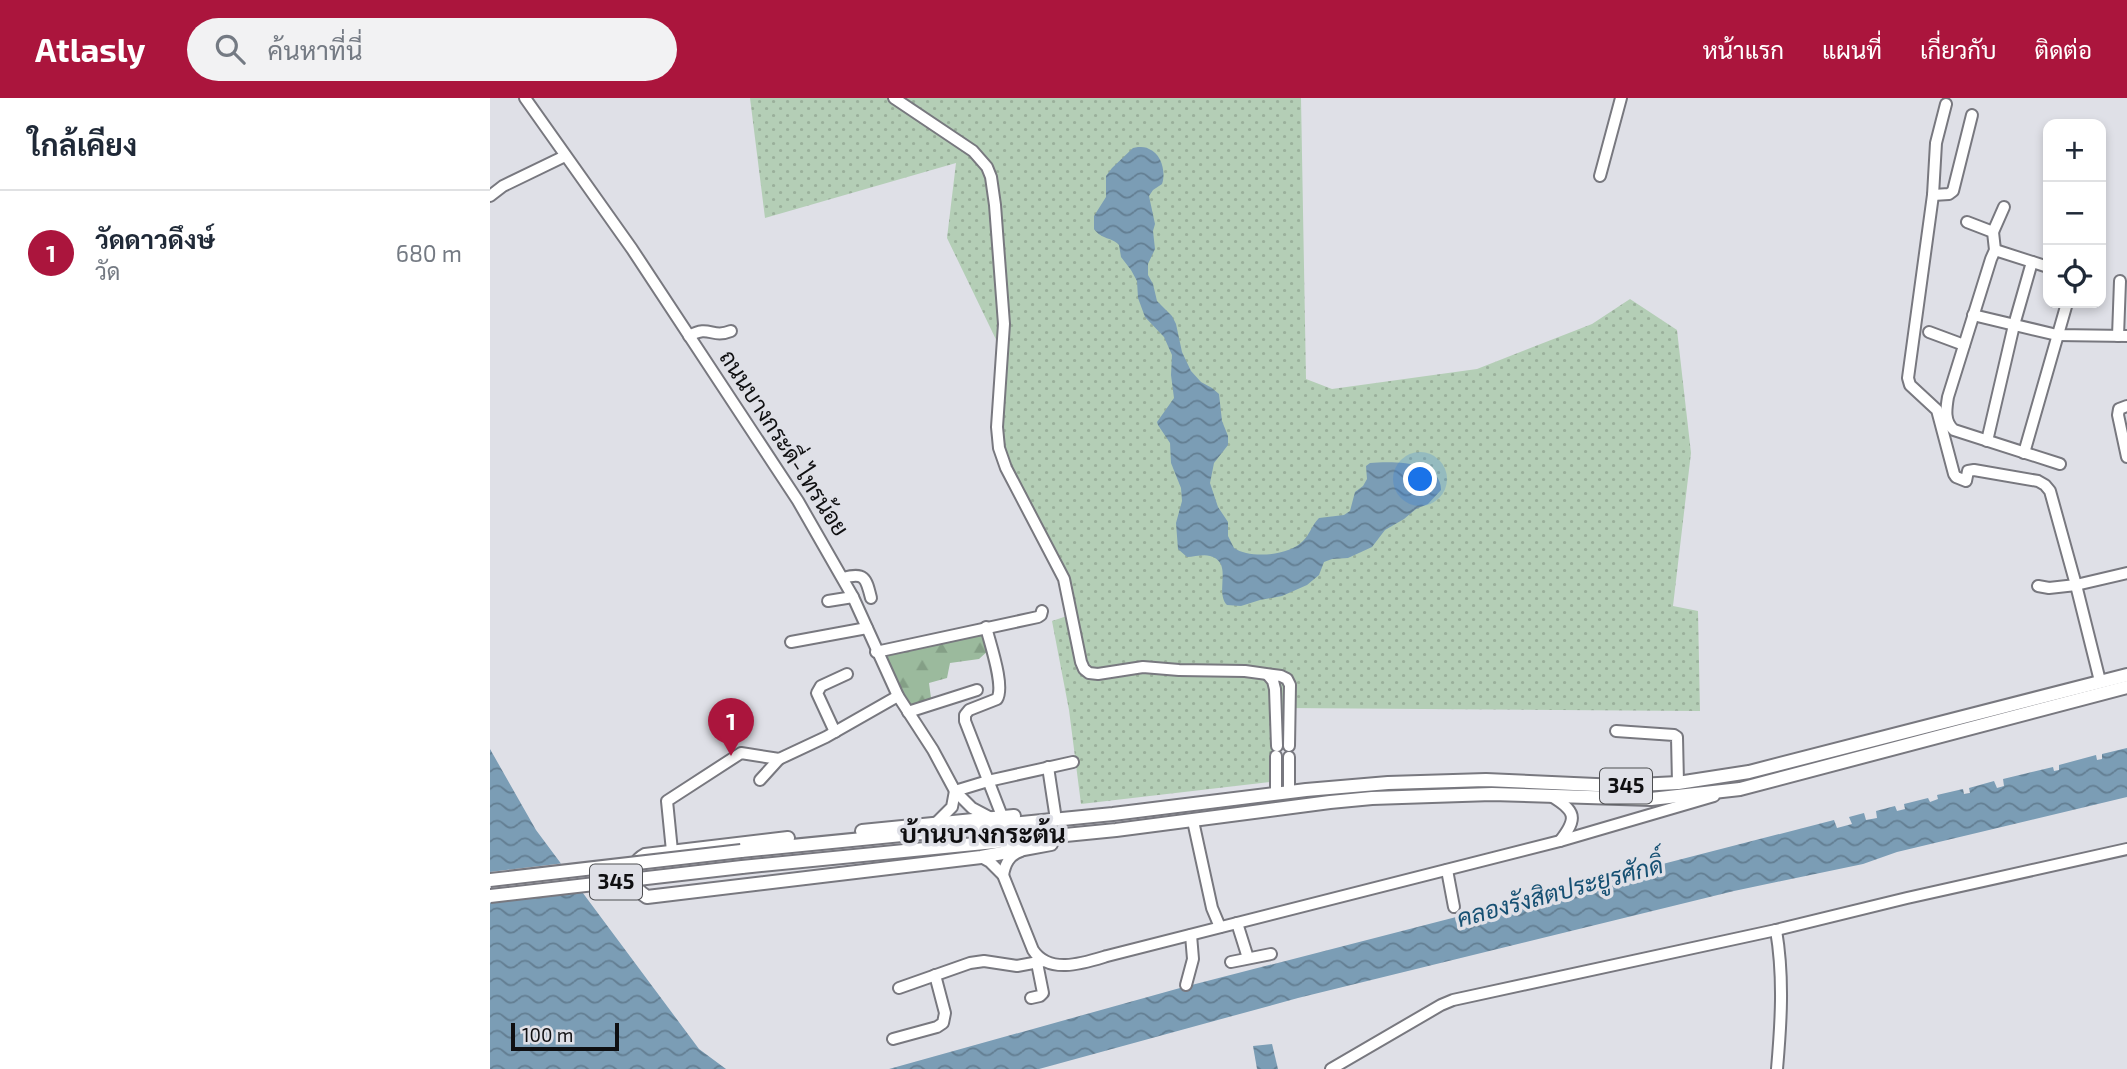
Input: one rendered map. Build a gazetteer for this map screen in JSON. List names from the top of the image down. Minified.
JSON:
{"streets":{"main road":["345"],"street":["ถนนบางกระดี่-ไทรน้อย"]},"districts":["บ้านบางกระต้น"],"water":["คลองรังสิตประยูรศักดิ์"],"scale_bar":"100 m","page":{"header":"Atlasly","search":"ค้นหาที่นี่","nav":["หน้าแรก","แผนที่","เกี่ยวกับ","ติดต่อ"],"heading":"ใกล้เคียง","map_buttons":["+","−"],"list":[{"mark":"1","name":"วัดดาวดึงษ์","note":"วัด","value":"680 m"}],"pins":"1","scale":"100 m"}}
